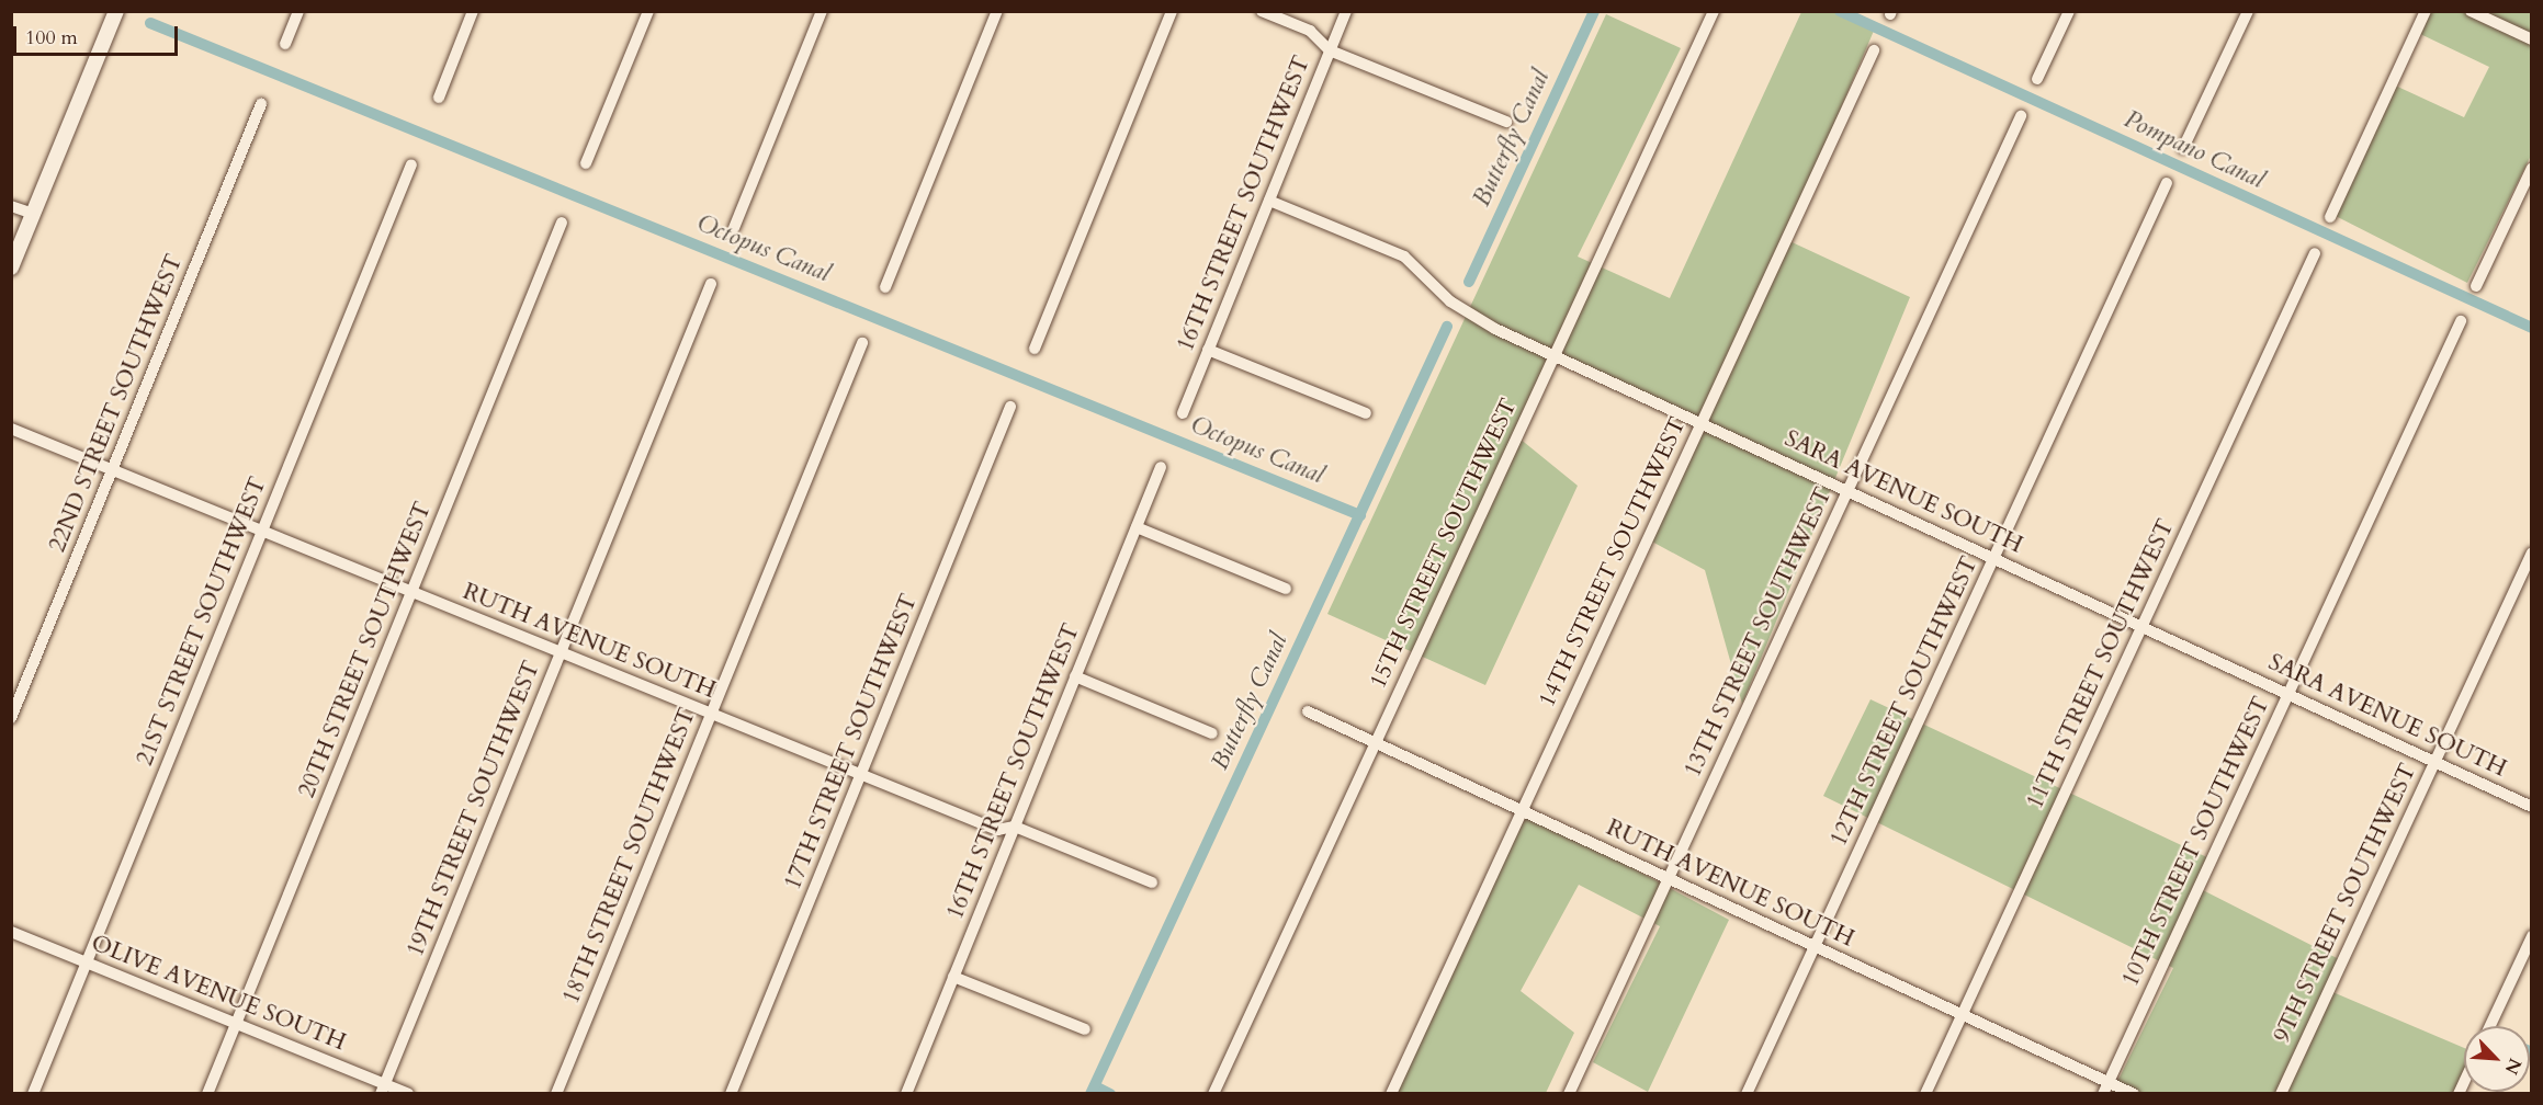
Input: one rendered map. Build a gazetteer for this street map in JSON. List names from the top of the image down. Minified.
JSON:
{"streets":{"street":["16TH STREET SOUTHWEST","22ND STREET SOUTHWEST","SARA AVENUE SOUTH","15TH STREET SOUTHWEST","14TH STREET SOUTHWEST","21ST STREET SOUTHWEST","13TH STREET SOUTHWEST","RUTH AVENUE SOUTH","20TH STREET SOUTHWEST","11TH STREET SOUTHWEST","12TH STREET SOUTHWEST","17TH STREET SOUTHWEST","19TH STREET SOUTHWEST","10TH STREET SOUTHWEST","18TH STREET SOUTHWEST","9TH STREET SOUTHWEST","OLIVE AVENUE SOUTH"]},"crossings":[["16TH STREET SOUTHWEST","SARA AVENUE SOUTH"],["16TH STREET SOUTHWEST","RUTH AVENUE SOUTH"],["22ND STREET SOUTHWEST","RUTH AVENUE SOUTH"],["SARA AVENUE SOUTH","15TH STREET SOUTHWEST"],["SARA AVENUE SOUTH","14TH STREET SOUTHWEST"],["SARA AVENUE SOUTH","13TH STREET SOUTHWEST"],["SARA AVENUE SOUTH","11TH STREET SOUTHWEST"],["SARA AVENUE SOUTH","12TH STREET SOUTHWEST"],["SARA AVENUE SOUTH","10TH STREET SOUTHWEST"],["SARA AVENUE SOUTH","9TH STREET SOUTHWEST"],["15TH STREET SOUTHWEST","RUTH AVENUE SOUTH"],["14TH STREET SOUTHWEST","RUTH AVENUE SOUTH"],["21ST STREET SOUTHWEST","RUTH AVENUE SOUTH"],["21ST STREET SOUTHWEST","OLIVE AVENUE SOUTH"],["13TH STREET SOUTHWEST","RUTH AVENUE SOUTH"],["RUTH AVENUE SOUTH","20TH STREET SOUTHWEST"],["RUTH AVENUE SOUTH","11TH STREET SOUTHWEST"],["RUTH AVENUE SOUTH","12TH STREET SOUTHWEST"],["RUTH AVENUE SOUTH","17TH STREET SOUTHWEST"],["RUTH AVENUE SOUTH","19TH STREET SOUTHWEST"],["RUTH AVENUE SOUTH","10TH STREET SOUTHWEST"],["RUTH AVENUE SOUTH","18TH STREET SOUTHWEST"],["20TH STREET SOUTHWEST","OLIVE AVENUE SOUTH"],["19TH STREET SOUTHWEST","OLIVE AVENUE SOUTH"]],"water":["Butterfly Canal","Pompano Canal","Octopus Canal"],"scale_bar":"100 m","north":"bottom right"}
